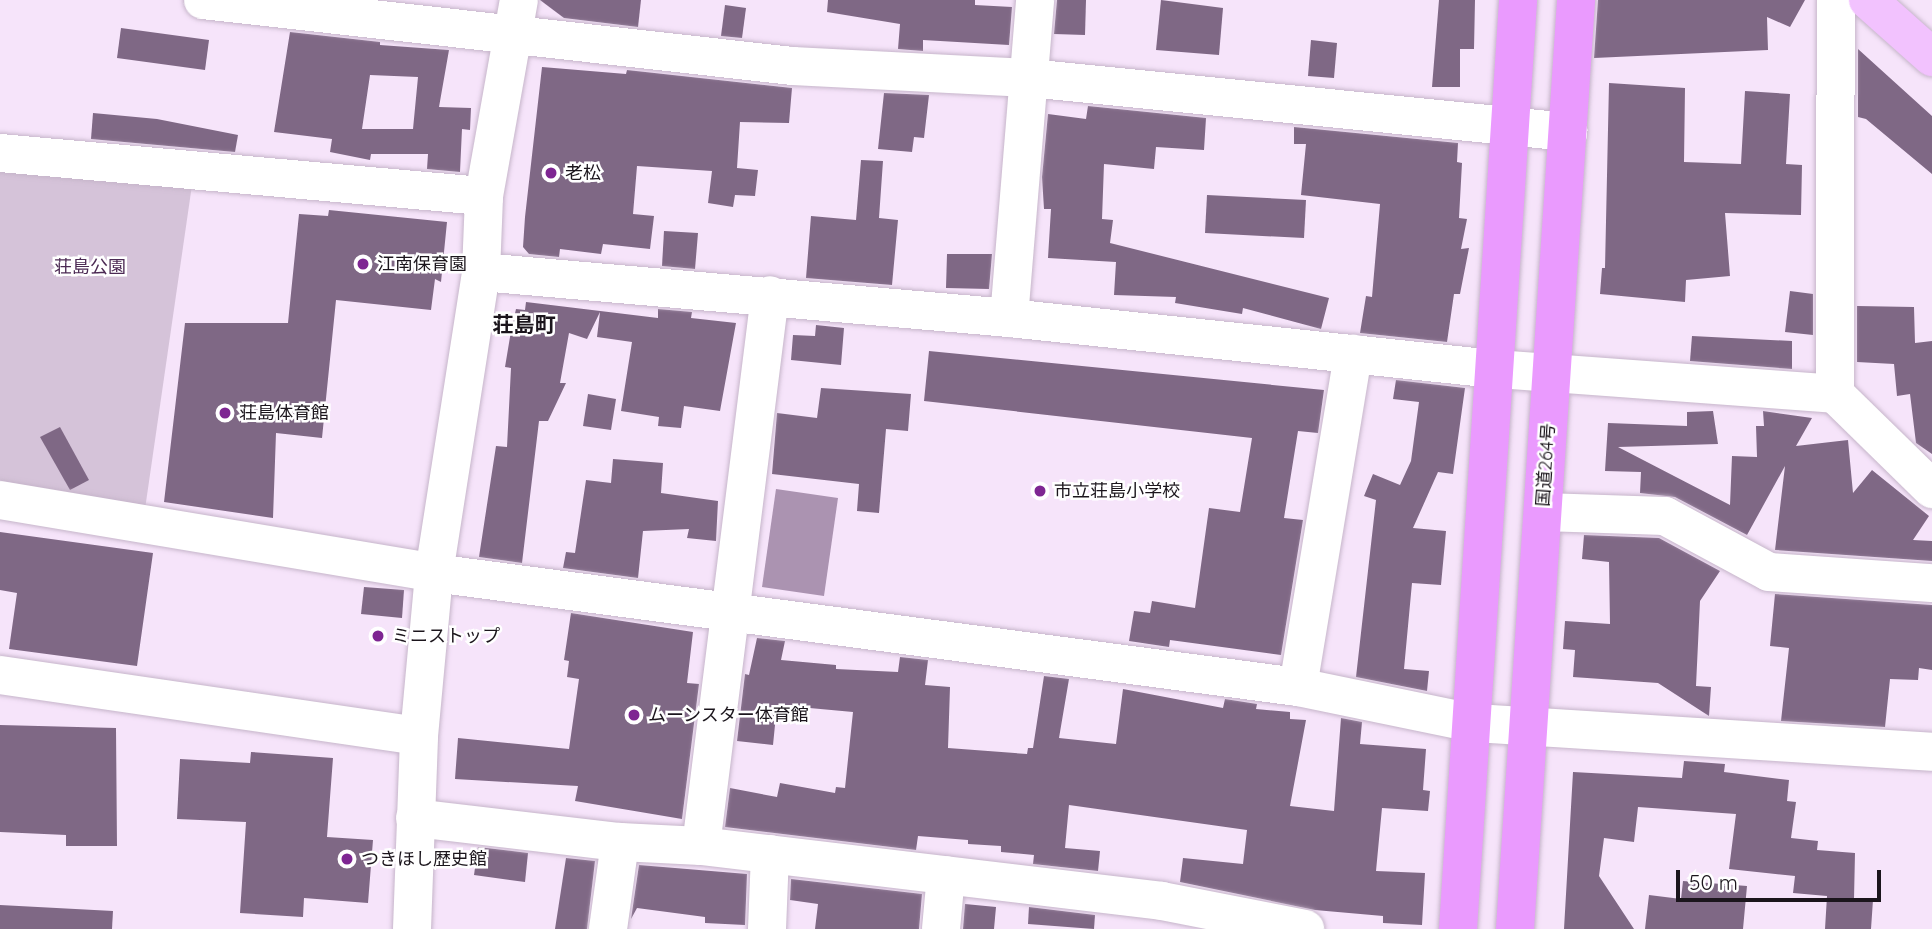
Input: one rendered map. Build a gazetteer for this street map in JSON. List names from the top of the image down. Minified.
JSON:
{"streets":{"highway":["国道264号"]},"districts":["荘島町"],"parks":["荘島公園"],"places":["老松","江南保育園","荘島体育館","市立荘島小学校","ミニストップ","ムーンスター体育館","つきほし歴史館"],"scale_bar":"50 m"}
